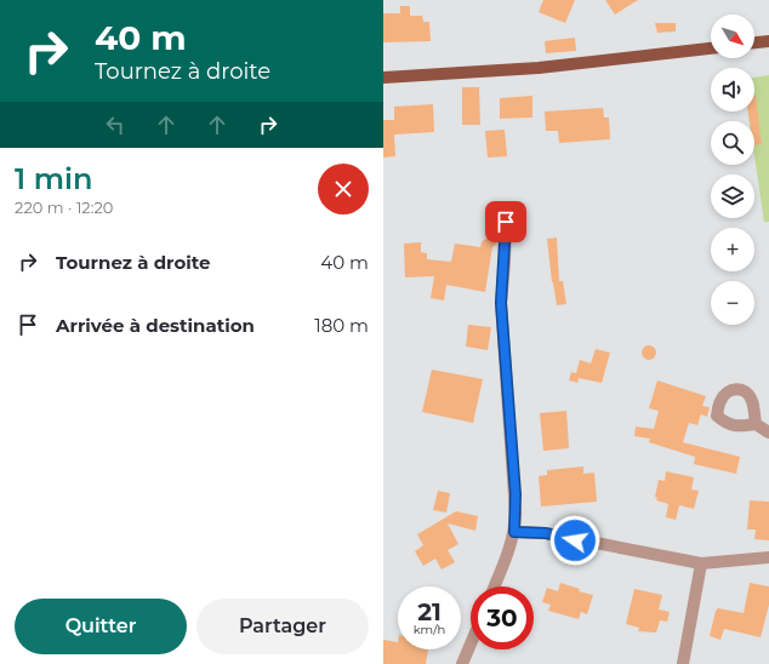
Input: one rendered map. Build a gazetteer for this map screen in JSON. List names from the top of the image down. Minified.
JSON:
{"north":"bottom right","page":{"turn":["40 m","Tournez à droite"],"map_buttons":["+","−"],"heading":["1 min","220 m · 12:20"],"list":[{"name":"Tournez à droite","value":"40 m"},{"name":"Arrivée à destination","value":"180 m"}],"speed":"21 km/h","limit":"30","buttons":["Quitter","Partager"]}}
